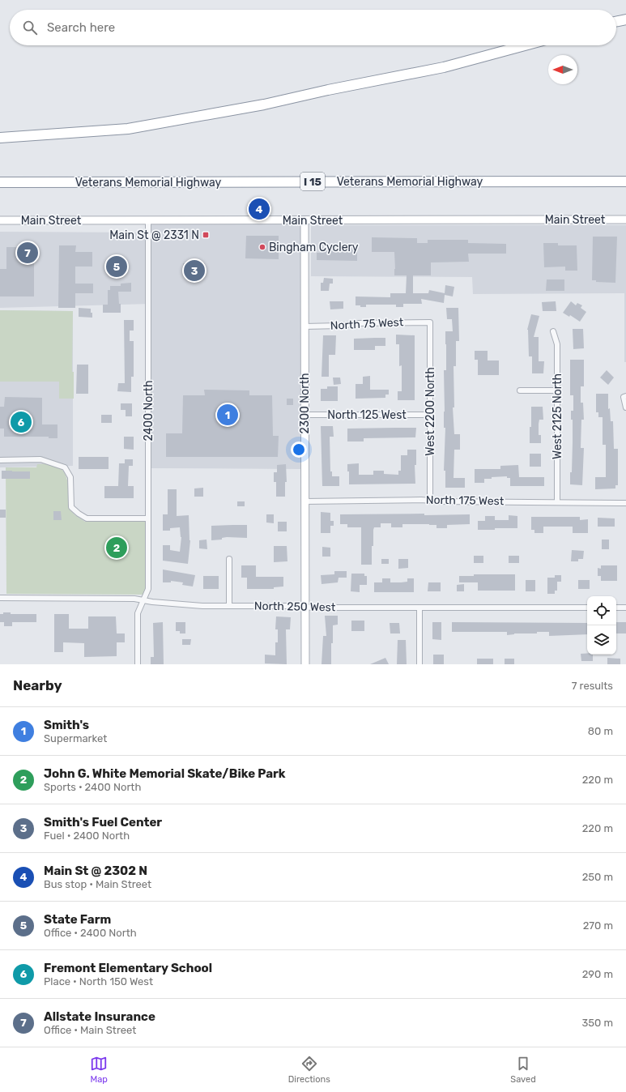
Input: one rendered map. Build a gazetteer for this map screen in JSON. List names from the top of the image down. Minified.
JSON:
{"streets":{"highway":["I 15","Veterans Memorial Highway"],"main road":["Main Street","2300 North"],"street":["North 75 West","2400 North","West 2200 North","North 125 West","West 2125 North","North 175 West","North 250 West"]},"crossings":[["Main Street","2300 North"],["Main Street","2400 North"],["North 75 West","2300 North"],["North 75 West","West 2200 North"],["2300 North","North 125 West"],["2300 North","North 175 West"],["2300 North","North 250 West"],["2400 North","North 250 West"],["West 2200 North","North 125 West"],["West 2200 North","North 175 West"],["West 2125 North","North 175 West"]],"places":{"transit":["Main St @ 2331 N"],"other":["Bingham Cyclery"]},"north":"left","page":{"search":"Search here","pins":["4","7","5","3","1","6","2"],"heading":["Nearby","7 results"],"list":[{"mark":"1","name":"Smith's","note":"Supermarket","value":"80 m"},{"mark":"2","name":"John G. White Memorial Skate/Bike Park","note":"Sports · 2400 North","value":"220 m"},{"mark":"3","name":"Smith's Fuel Center","note":"Fuel · 2400 North","value":"220 m"},{"mark":"4","name":"Main St @ 2302 N","note":"Bus stop · Main Street","value":"250 m"},{"mark":"5","name":"State Farm","note":"Office · 2400 North","value":"270 m"},{"mark":"6","name":"Fremont Elementary School","note":"Place · North 150 West","value":"290 m"},{"mark":"7","name":"Allstate Insurance","note":"Office · Main Street","value":"350 m"}],"nav":["Map","Directions","Saved"]}}
